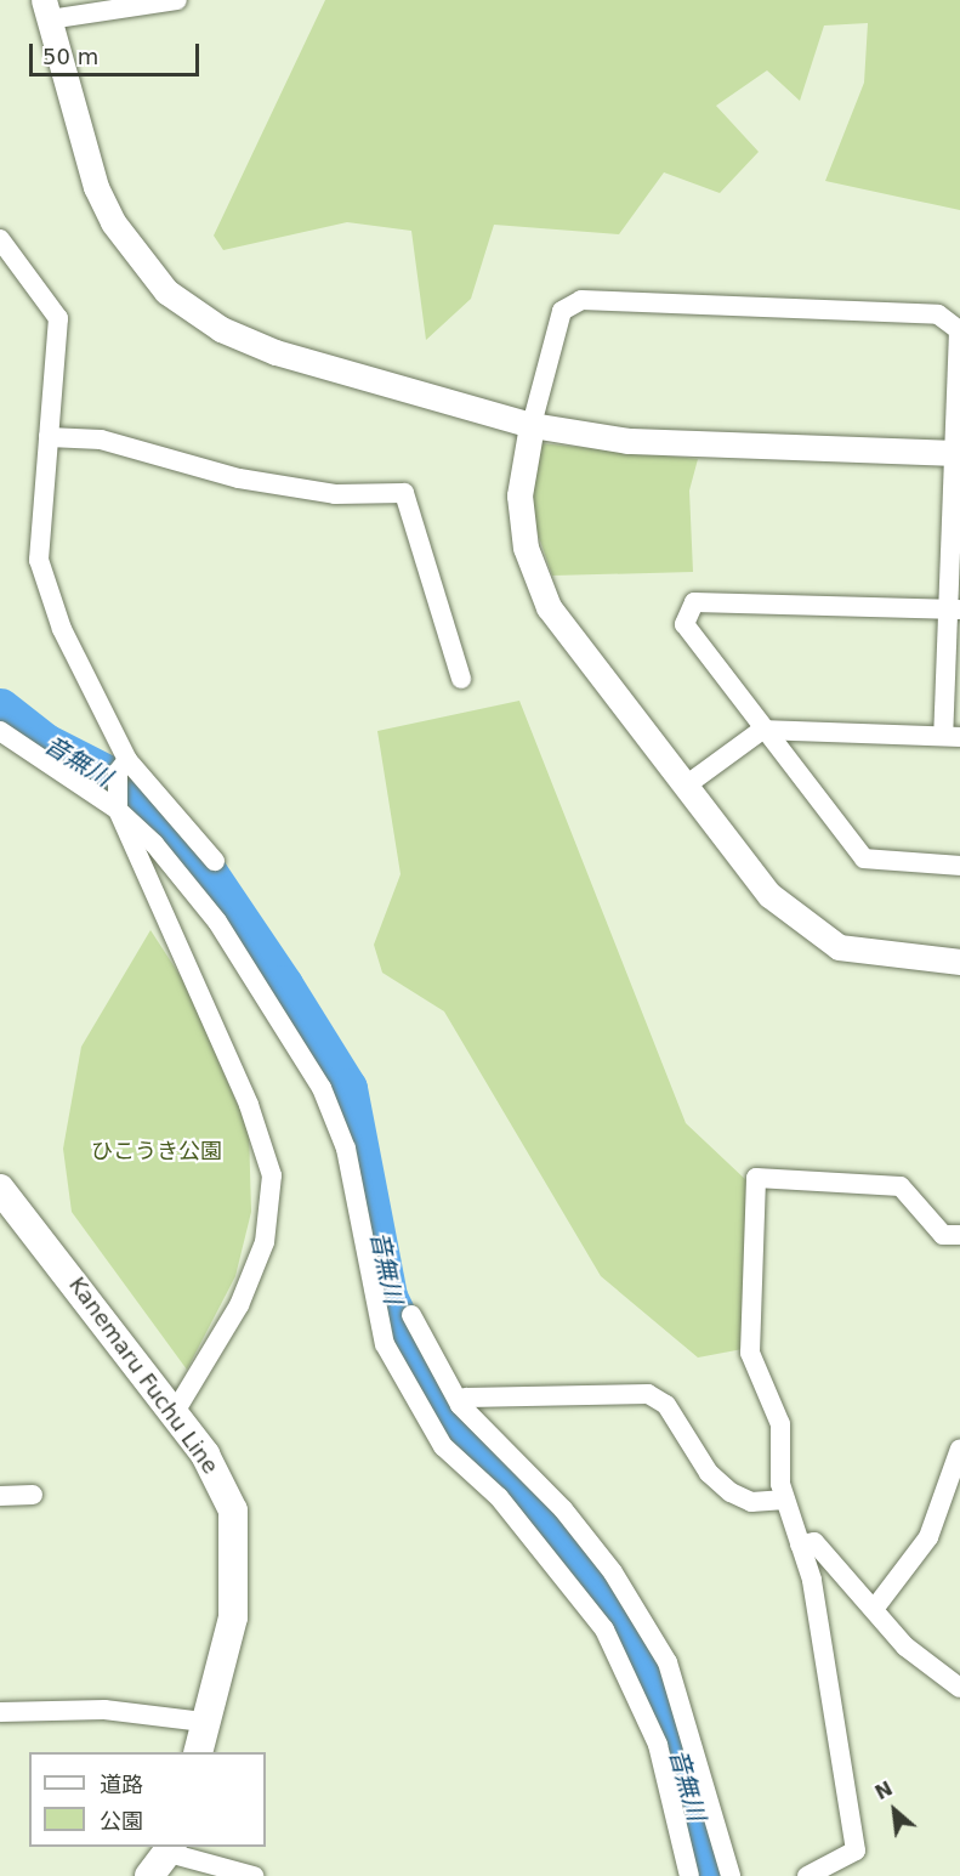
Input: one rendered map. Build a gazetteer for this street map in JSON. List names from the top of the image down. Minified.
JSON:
{"streets":{"main road":["Kanemaru Fuchu Line"]},"water":["音無川"],"parks":["ひこうき公園"],"legend":["道路","公園"],"scale_bar":"50 m","north":"top left"}
